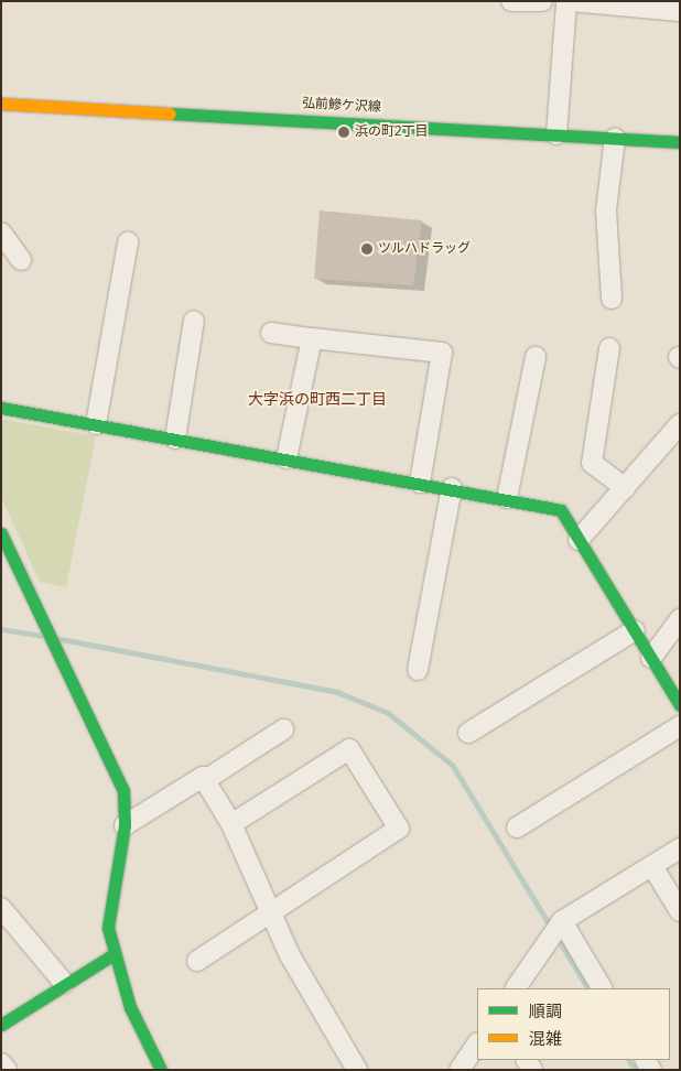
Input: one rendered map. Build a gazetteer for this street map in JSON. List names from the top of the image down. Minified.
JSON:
{"streets":{"street":["弘前鰺ケ沢線"]},"districts":["大字浜の町西二丁目"],"places":["浜の町2丁目","ツルハドラッグ"],"legend":["順調","混雑"]}
